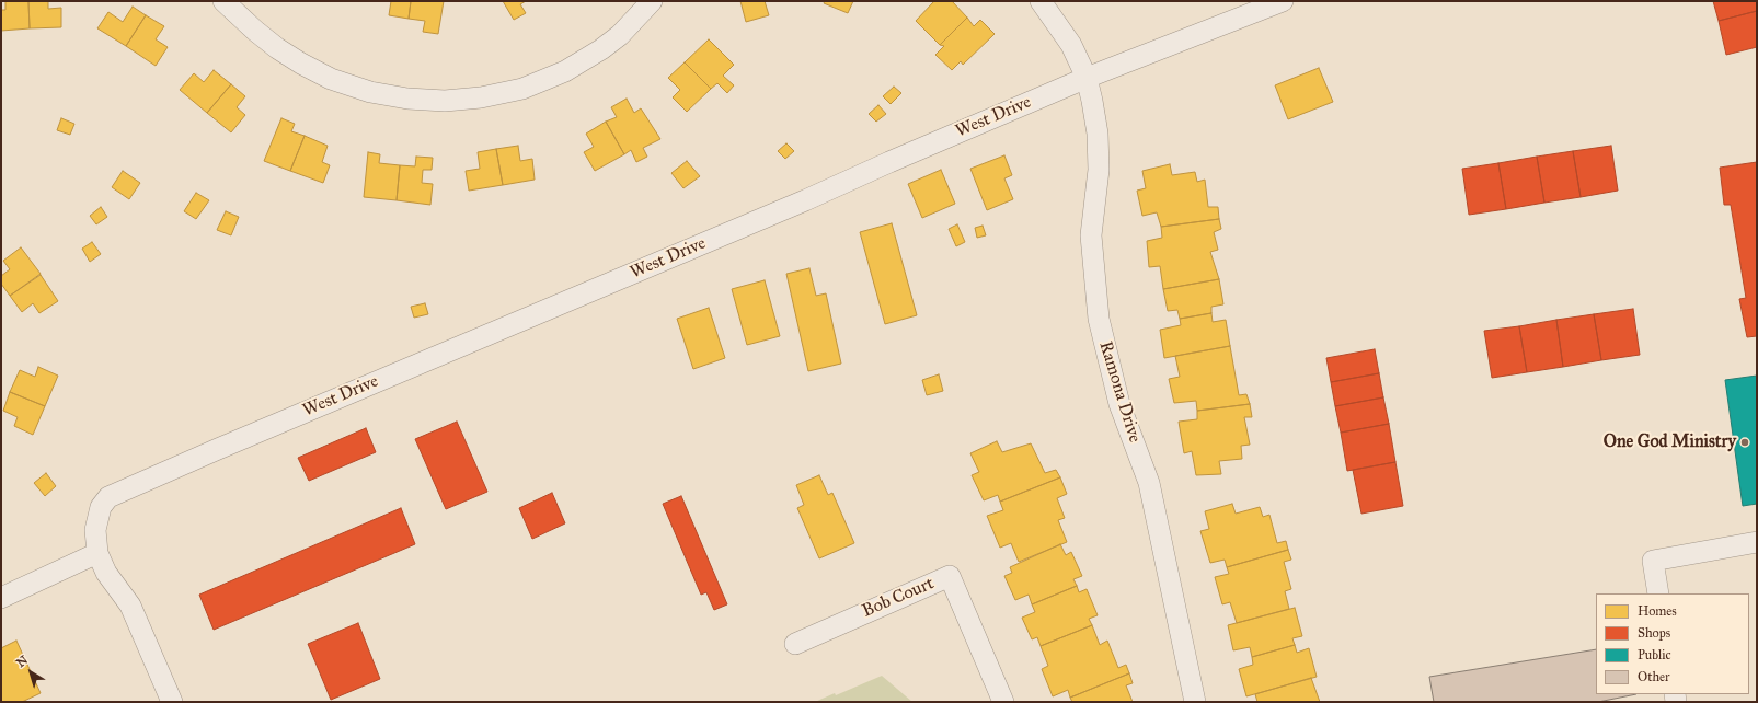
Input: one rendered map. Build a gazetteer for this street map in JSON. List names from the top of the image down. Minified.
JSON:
{"streets":{"street":["West Drive","Ramona Drive","Bob Court"]},"crossings":[["West Drive","Ramona Drive"]],"places":["One God Ministry"],"legend":["Homes","Shops","Public","Other"],"north":"top left"}
